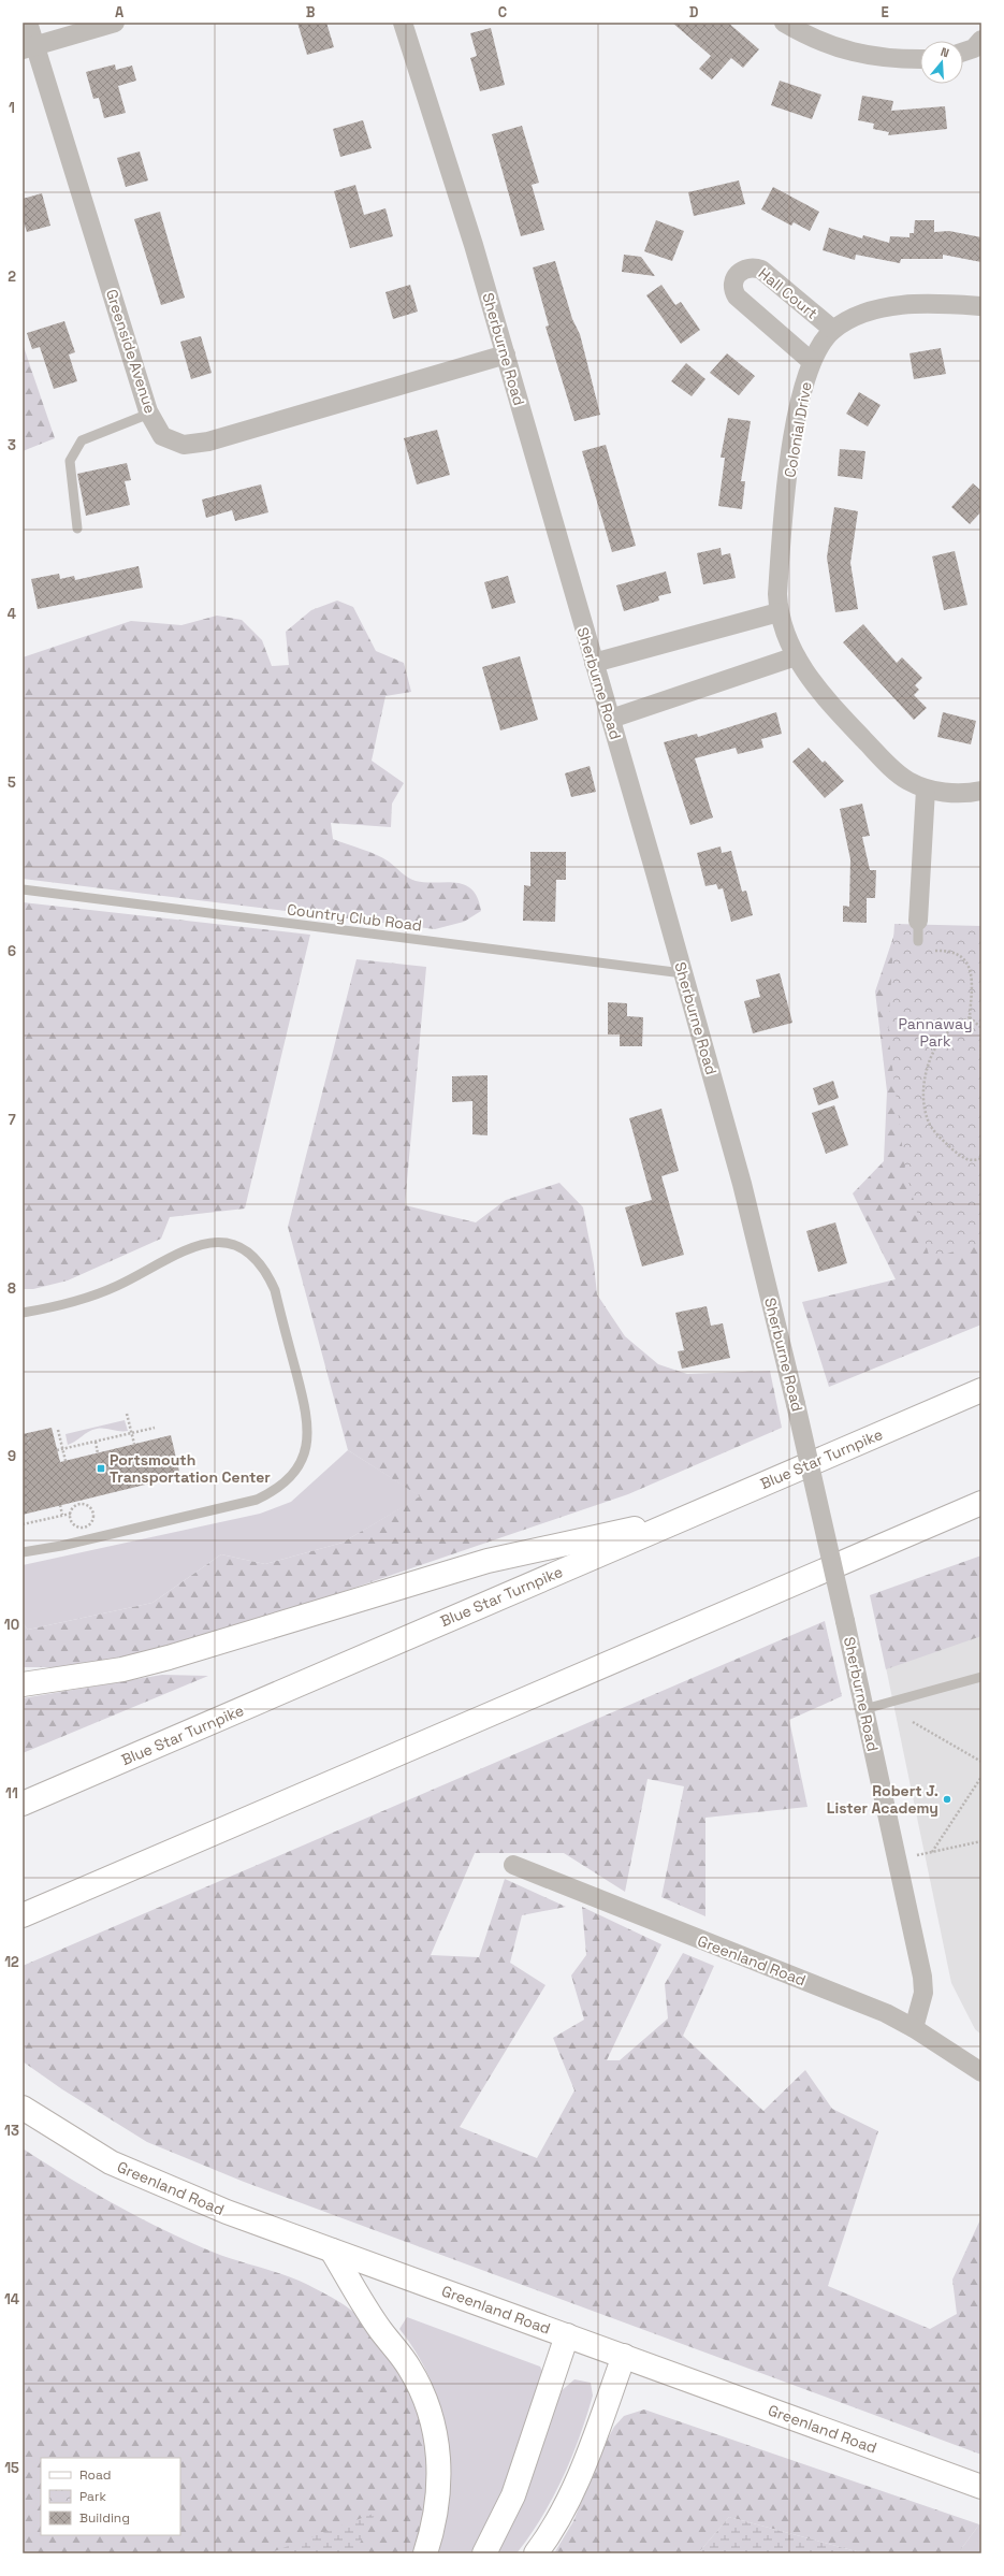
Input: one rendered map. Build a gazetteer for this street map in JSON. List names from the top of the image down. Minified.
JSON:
{"streets":{"main road":["Blue Star Turnpike","Greenland Road"],"street":["Hall Court","Sherburne Road","Greenside Avenue","Colonial Drive"],"lane":["Country Club Road"]},"crossings":[["Hall Court","Colonial Drive"],["Sherburne Road","Greenside Avenue"],["Sherburne Road","Country Club Road"],["Sherburne Road","Greenland Road"]],"parks":["Pannaway Park"],"places":{"transit":["Portsmouth Transportation Center"],"other":["Robert J. Lister Academy"]},"legend":["Road","Park","Building"],"north":"top","grid":{"columns":["A","B","C","D","E"],"rows":["1","2","3","4","5","6","7","8","9","10","11","12","13","14","15"]}}
